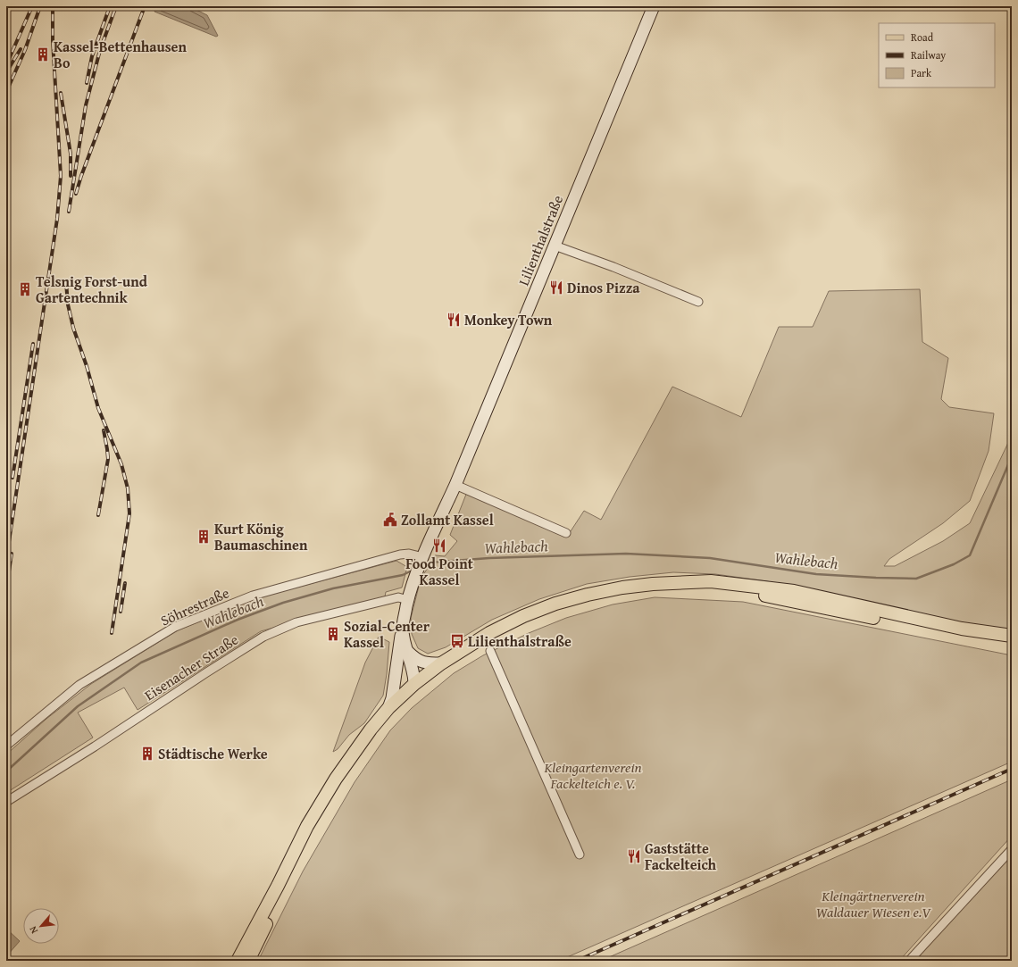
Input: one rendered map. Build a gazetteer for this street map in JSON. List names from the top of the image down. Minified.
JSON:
{"streets":{"main road":["Lilienthalstraße"],"street":["Söhrestraße","Eisenacher Straße"]},"crossings":[["Lilienthalstraße","Söhrestraße"],["Lilienthalstraße","Eisenacher Straße"]],"water":["Wahlebach"],"parks":["Kleingartenverein Fackelteich e. V.","Kleingärtnerverein Waldauer Wiesen e.V"],"places":{"building":["Kassel-Bettenhausen Bo","Telsnig Forst-und Gartentechnik","Kurt König Baumaschinen","Sozial-Center Kassel","Städtische Werke"],"restaurant":["Dinos Pizza","Monkey Town","Food Point Kassel","Gaststätte Fackelteich"],"public building":["Zollamt Kassel"],"bus stop":["Lilienthalstraße"]},"legend":["Road","Railway","Park"],"north":"bottom left"}
